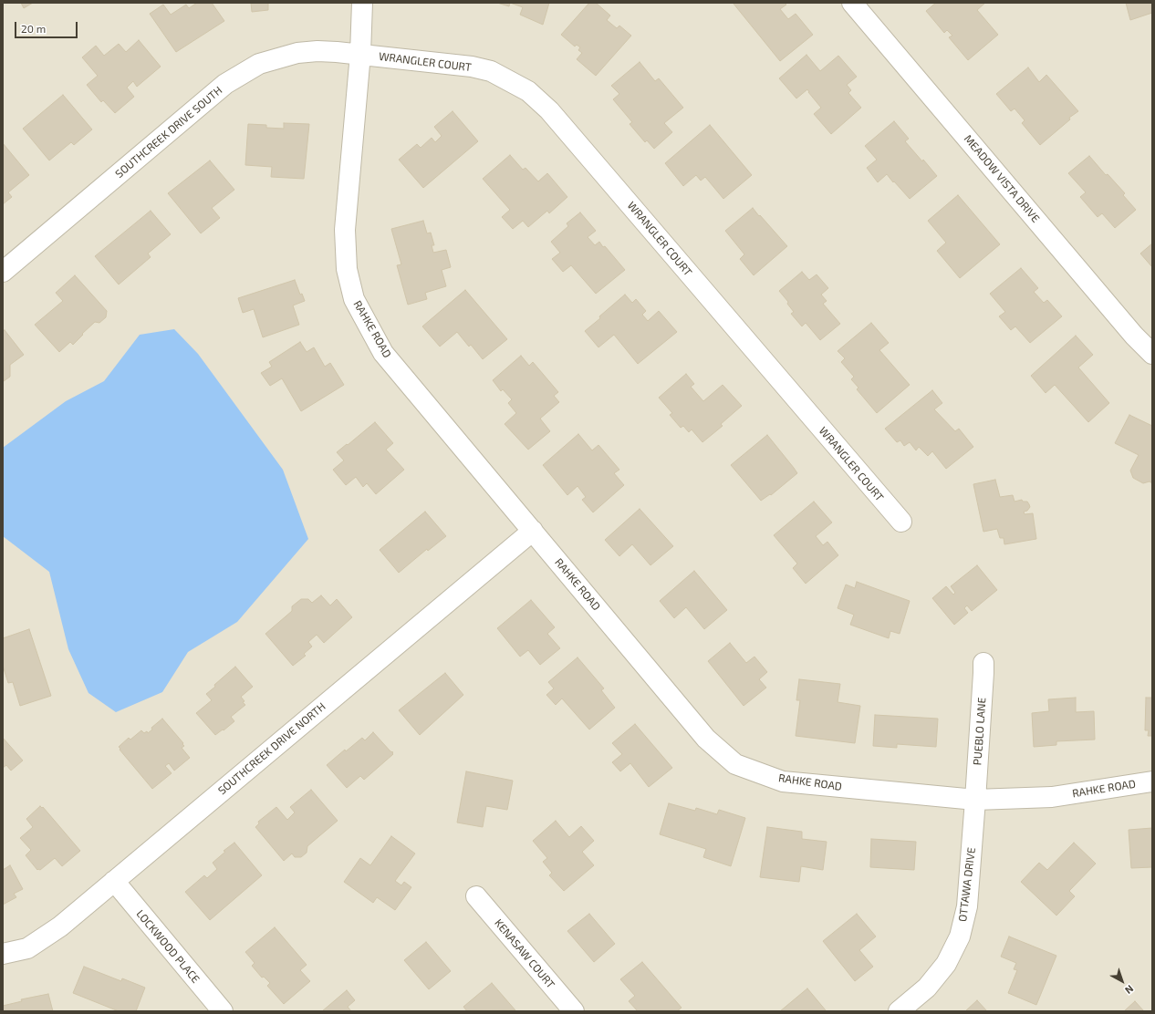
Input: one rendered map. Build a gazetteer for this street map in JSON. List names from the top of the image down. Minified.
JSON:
{"streets":{"street":["WRANGLER COURT","SOUTHCREEK DRIVE SOUTH","MEADOW VISTA DRIVE","RAHKE ROAD","PUEBLO LANE","SOUTHCREEK DRIVE NORTH","OTTAWA DRIVE","LOCKWOOD PLACE","KENASAW COURT"]},"crossings":[["WRANGLER COURT","SOUTHCREEK DRIVE SOUTH"],["WRANGLER COURT","RAHKE ROAD"],["SOUTHCREEK DRIVE SOUTH","RAHKE ROAD"],["RAHKE ROAD","PUEBLO LANE"],["RAHKE ROAD","SOUTHCREEK DRIVE NORTH"],["RAHKE ROAD","OTTAWA DRIVE"],["PUEBLO LANE","OTTAWA DRIVE"],["SOUTHCREEK DRIVE NORTH","LOCKWOOD PLACE"]],"scale_bar":"20 m","north":"bottom right"}
